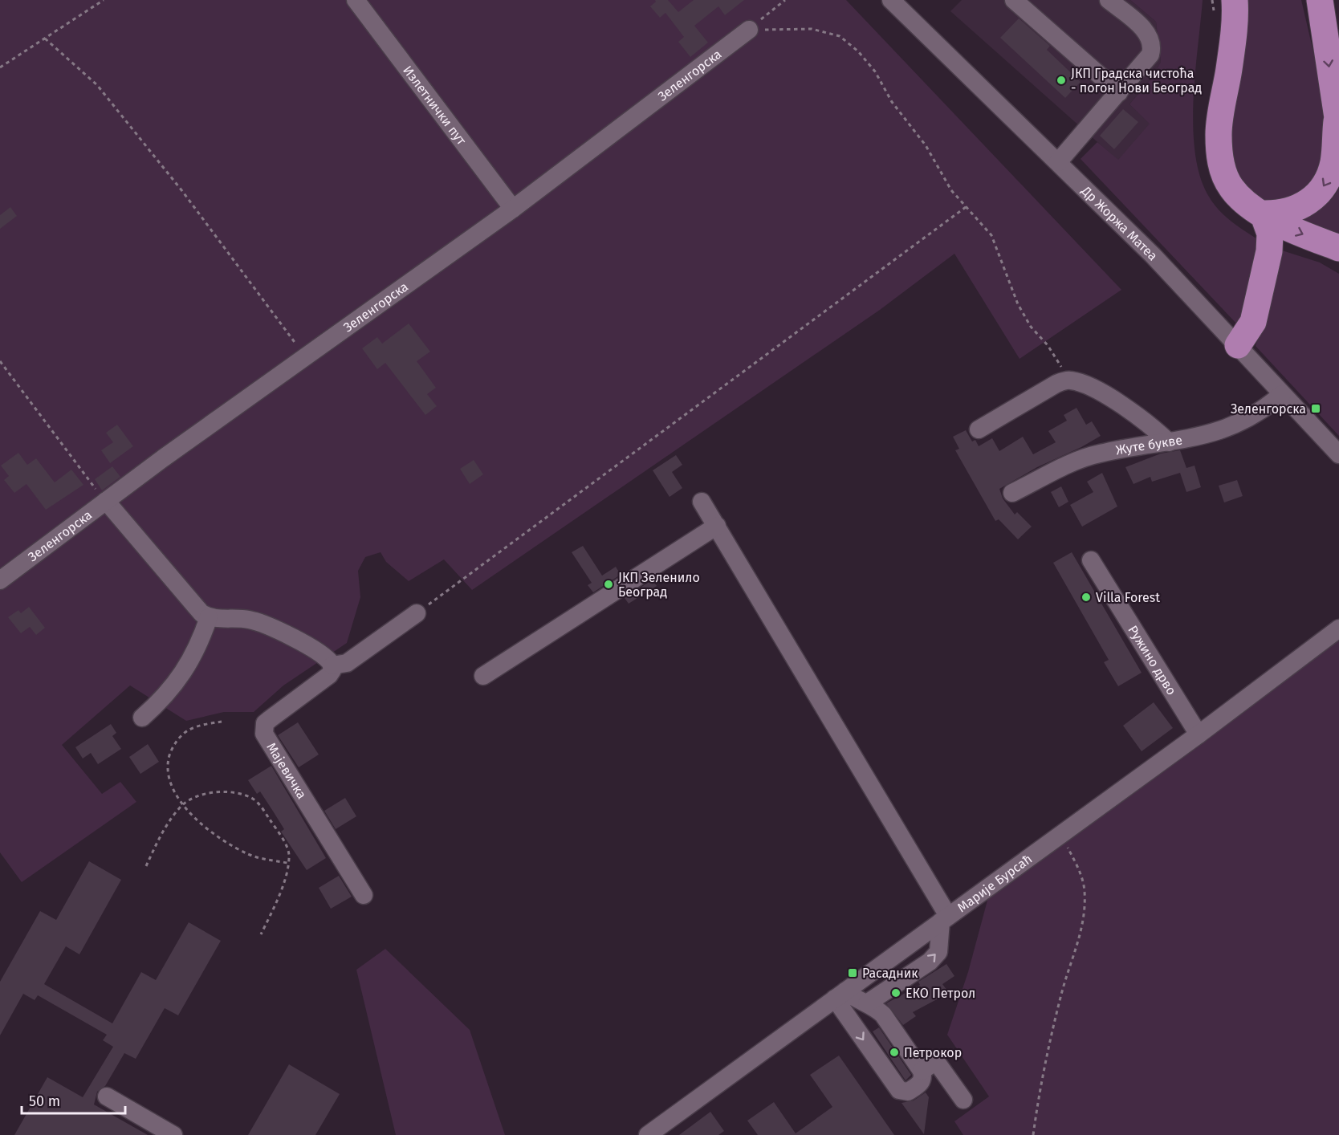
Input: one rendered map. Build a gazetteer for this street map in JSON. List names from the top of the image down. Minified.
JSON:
{"streets":{"street":["Зеленгорска","Излетнички пут","Др Жоржа Матеа","Жуте букве","Ружино дрво","Мајевичка","Марије Бурсаћ"]},"crossings":[["Зеленгорска","Излетнички пут"],["Др Жоржа Матеа","Жуте букве"],["Ружино дрво","Марије Бурсаћ"]],"places":{"other":["ЈКП Градска чистоћа - погон Нови Београд","ЈКП Зеленило Београд","Villa Forest","ЕКО Петрол","Петрокор"],"transit":["Зеленгорска","Расадник"]},"scale_bar":"50 m"}
